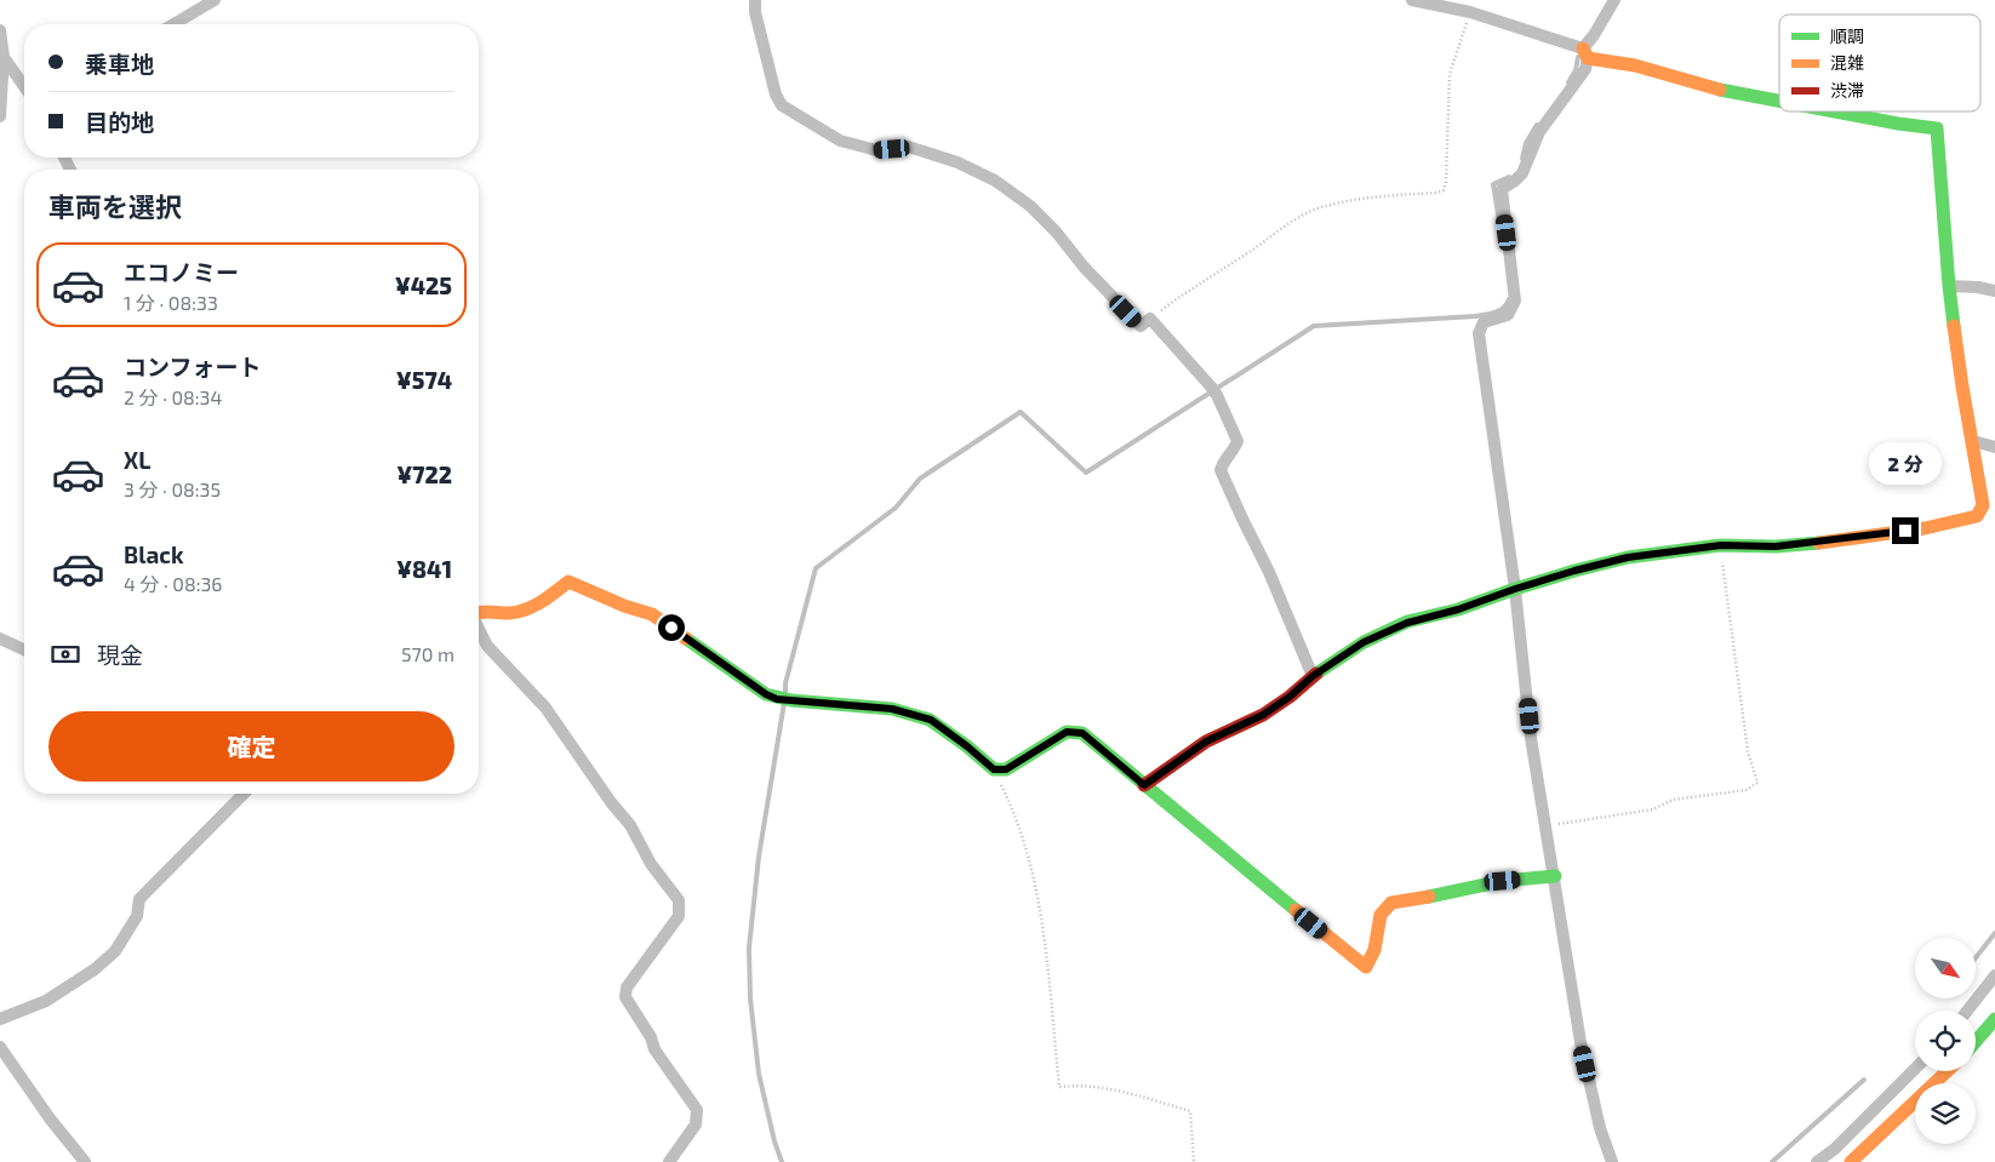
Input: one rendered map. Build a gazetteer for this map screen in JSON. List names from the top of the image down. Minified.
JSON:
{"legend":["順調","混雑","渋滞"],"north":"bottom right","page":{"banner":["乗車地","目的地"],"heading":"車両を選択","list":[{"name":"エコノミー","note":"1 分 · 08:33","value":"¥425"},{"name":"コンフォート","note":"2 分 · 08:34","value":"¥574"},{"name":"XL","note":"3 分 · 08:35","value":"¥722"},{"name":"Black","note":"4 分 · 08:36","value":"¥841"}],"bubble":"2 分","pay":["現金","570 m"],"buttons":"確定"}}
